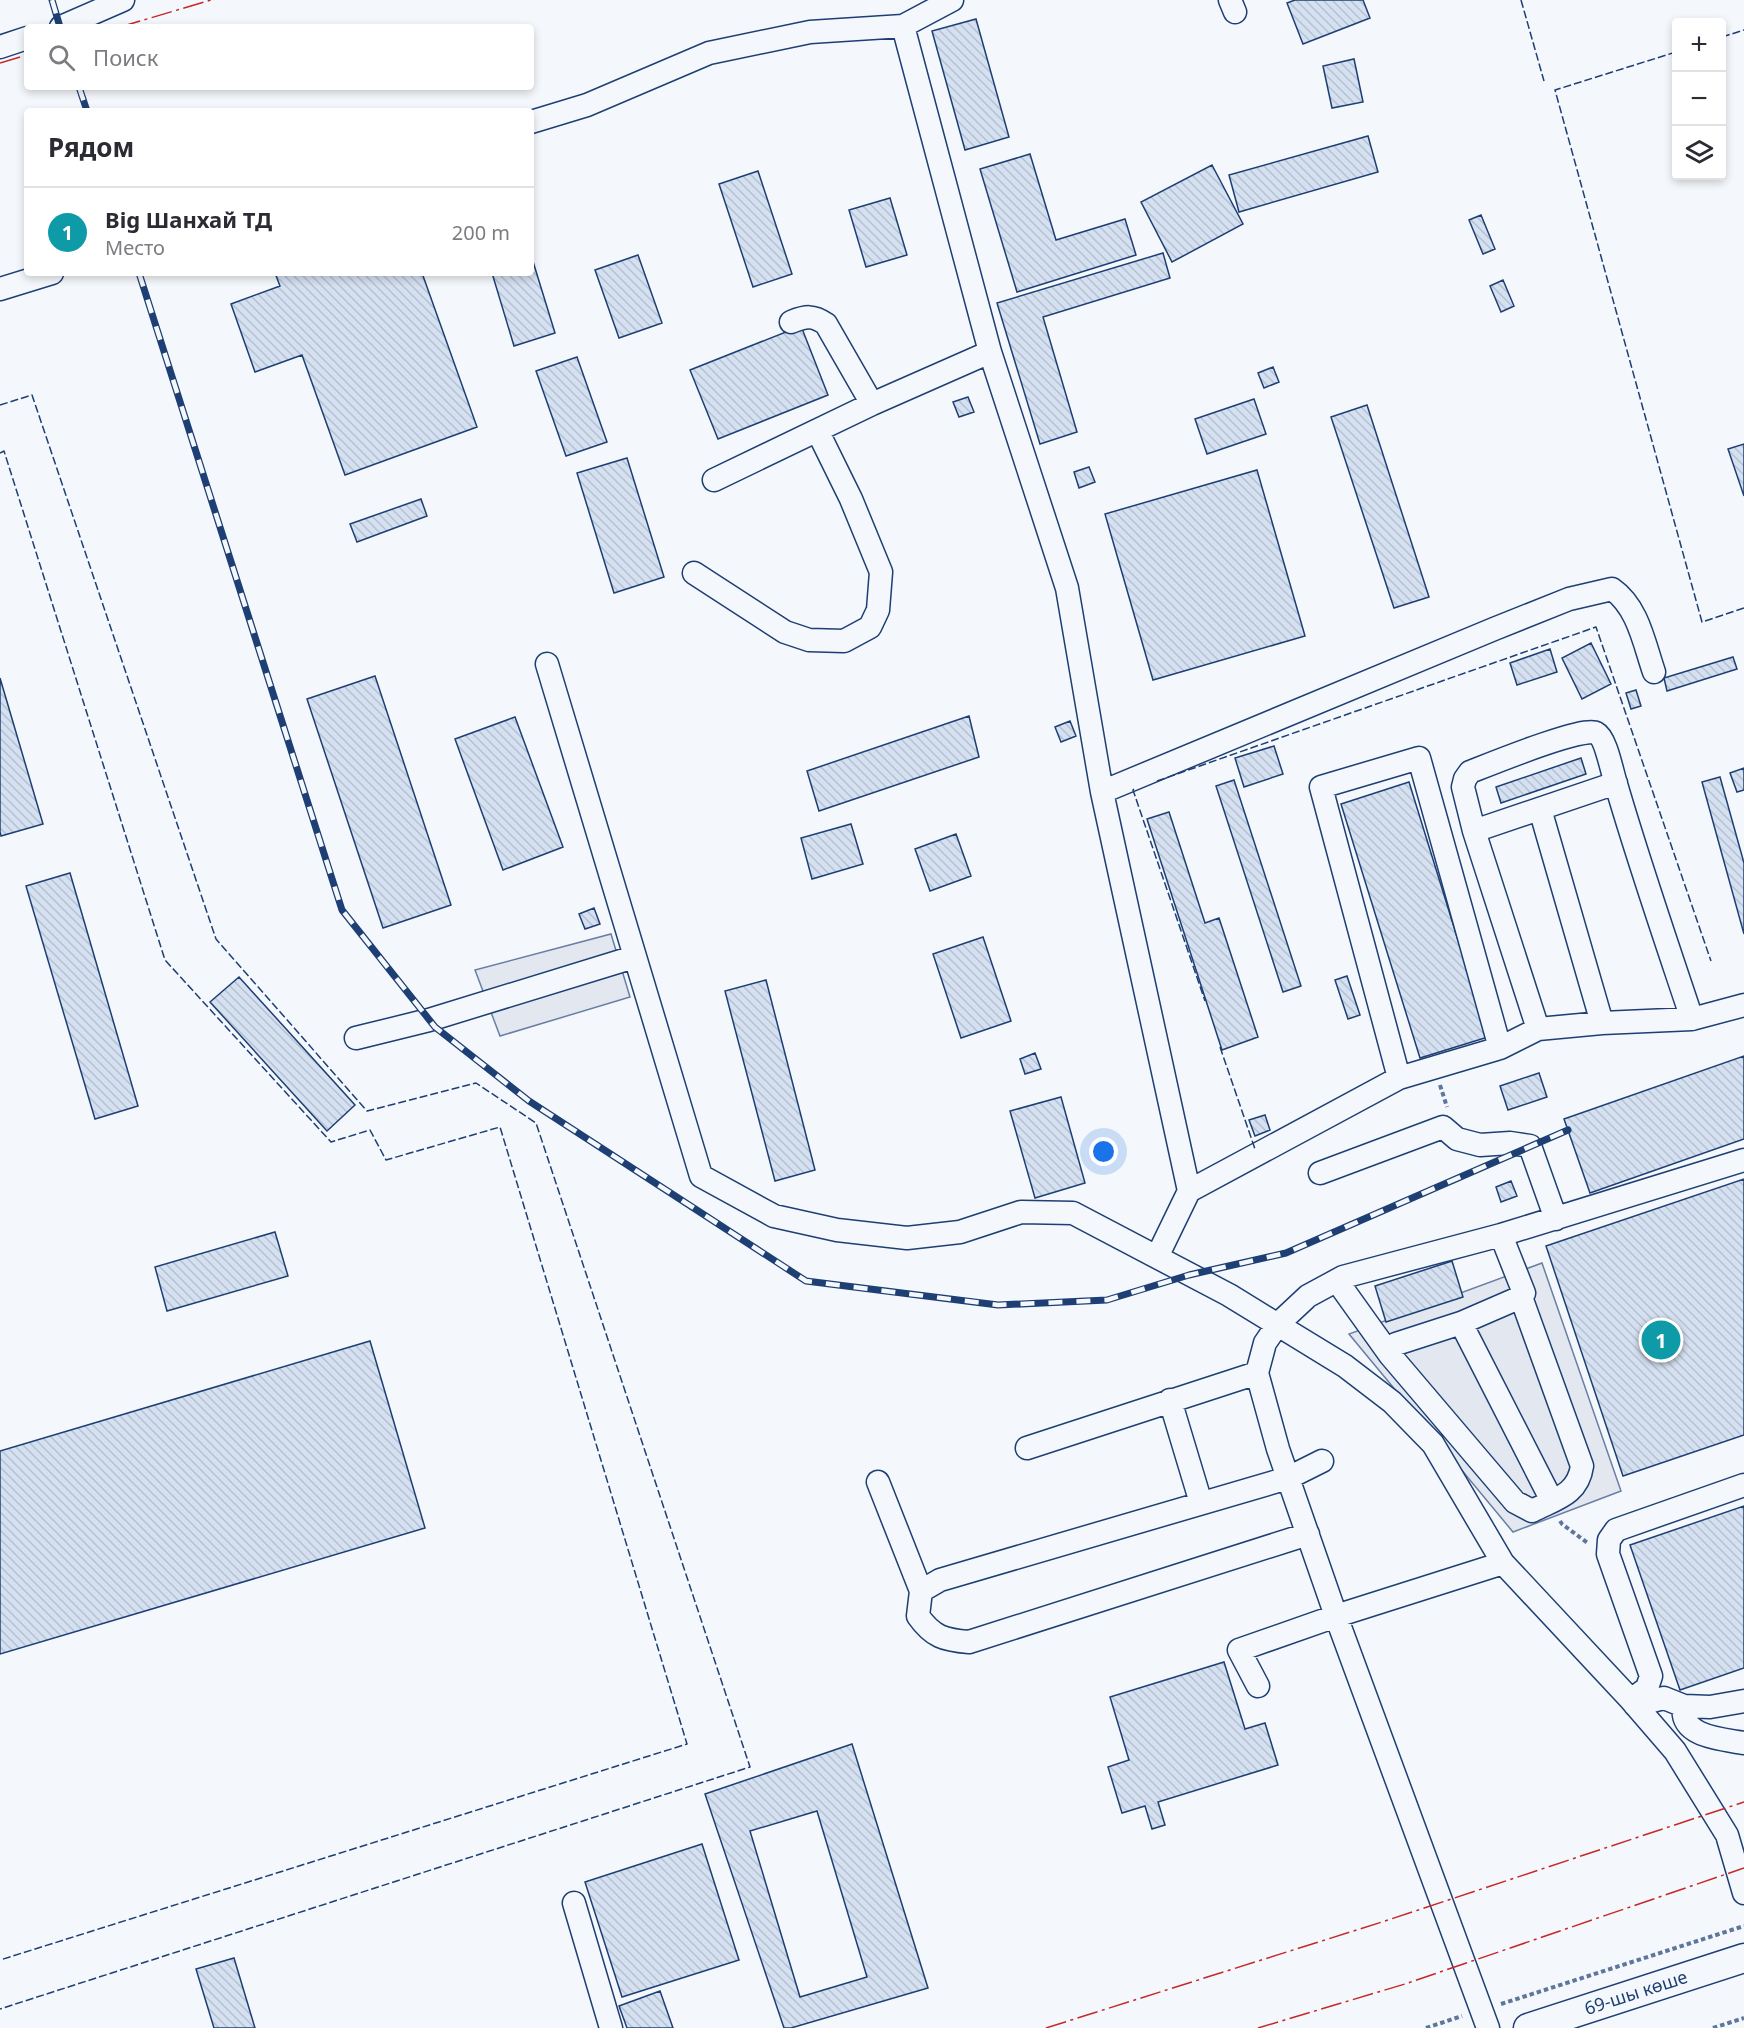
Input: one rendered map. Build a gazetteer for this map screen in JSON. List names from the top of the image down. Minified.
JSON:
{"streets":{"main road":["69-шы көше"]},"page":{"map_buttons":["+","−"],"search":"Поиск","heading":"Рядом","list":[{"mark":"1","name":"Big Шанхай ТД","note":"Место","value":"200 m"}],"pins":"1"}}
